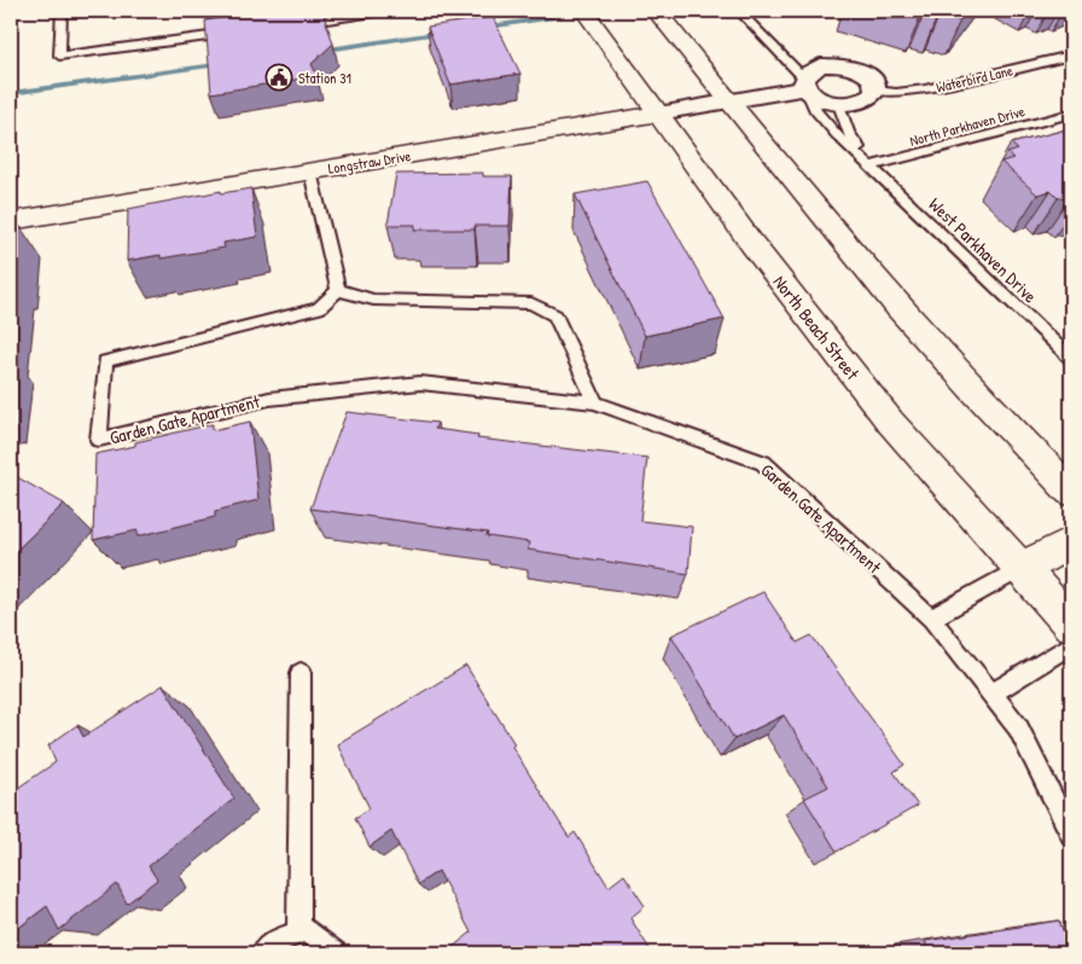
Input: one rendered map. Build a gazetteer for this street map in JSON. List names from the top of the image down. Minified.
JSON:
{"streets":{"main road":["Longstraw Drive","North Beach Street"],"lane":["Waterbird Lane","North Parkhaven Drive","West Parkhaven Drive","Garden Gate Apartment"]},"crossings":[["North Parkhaven Drive","West Parkhaven Drive"],["Longstraw Drive","North Beach Street"]],"places":{"public building":["Station 31"]}}
